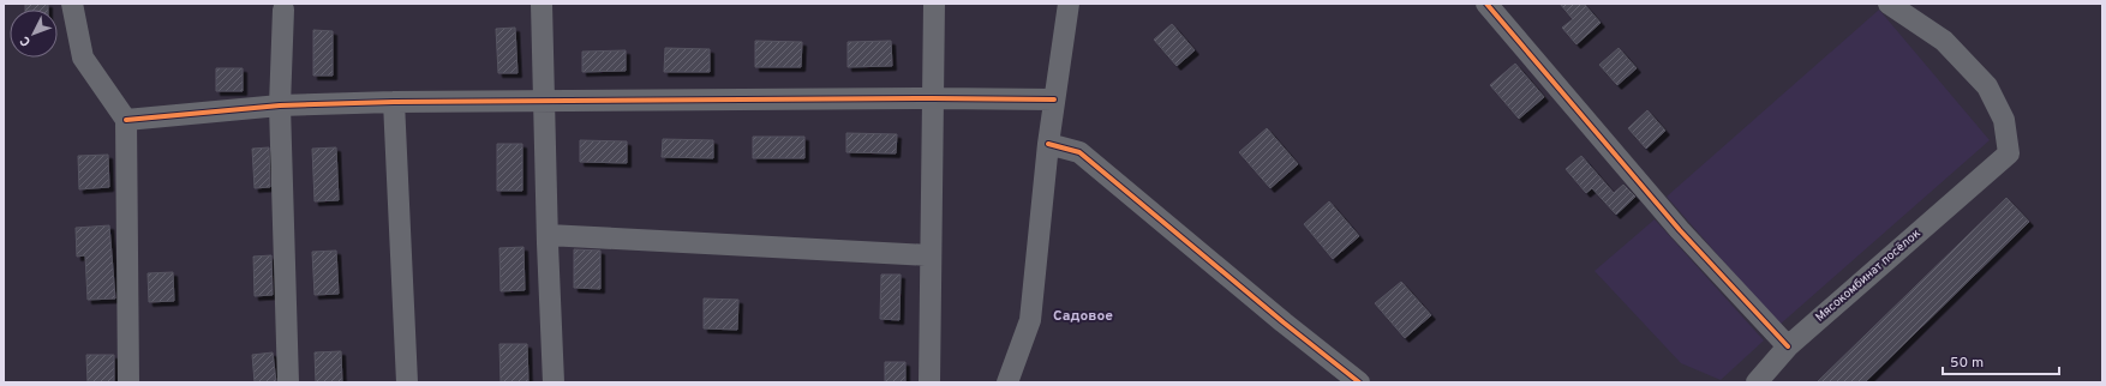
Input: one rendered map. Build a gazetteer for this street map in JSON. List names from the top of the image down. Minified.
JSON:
{"streets":{"street":["Мясокомбинат посёлок"]},"districts":["Садовое"],"scale_bar":"50 m","north":"bottom left"}
